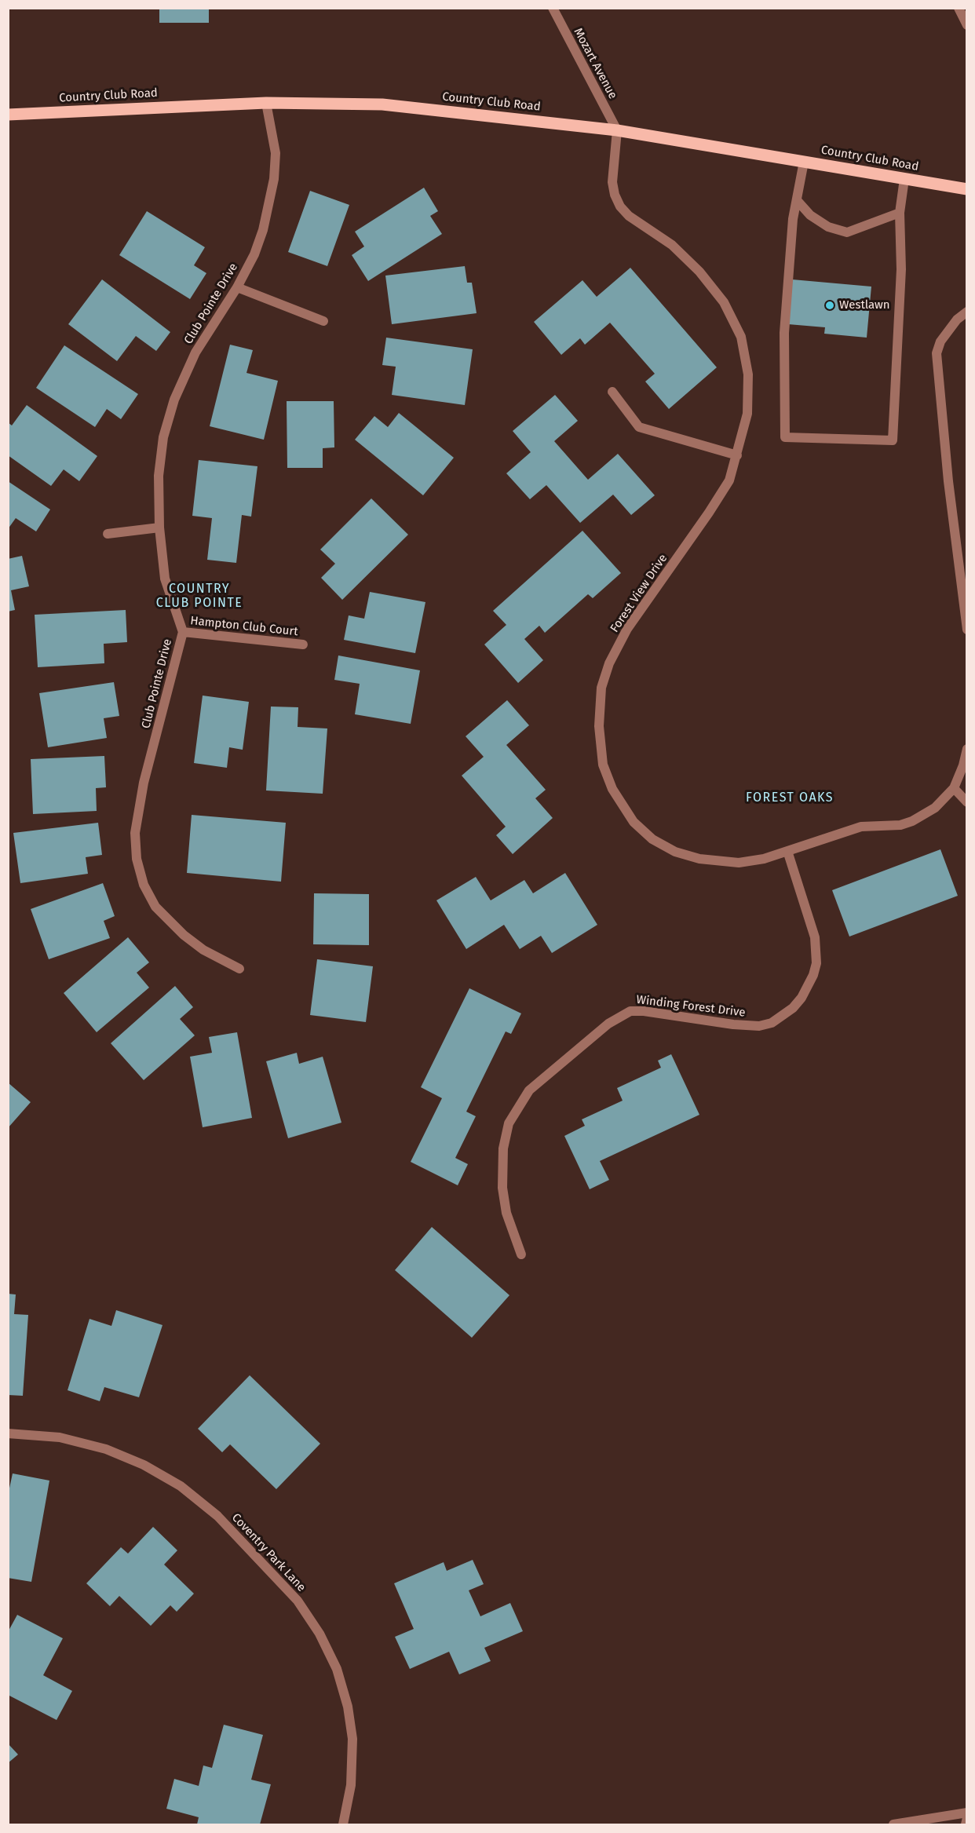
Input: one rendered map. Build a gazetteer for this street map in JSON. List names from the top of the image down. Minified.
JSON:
{"streets":{"main road":["Country Club Road"],"street":["Mozart Avenue","Club Pointe Drive","Forest View Drive","Hampton Club Court","Winding Forest Drive","Coventry Park Lane"]},"crossings":[["Mozart Avenue","Country Club Road"],["Mozart Avenue","Forest View Drive"],["Country Club Road","Club Pointe Drive"],["Country Club Road","Forest View Drive"],["Club Pointe Drive","Hampton Club Court"],["Forest View Drive","Winding Forest Drive"]],"districts":["COUNTRY CLUB POINTE","FOREST OAKS"],"places":["Westlawn"]}
